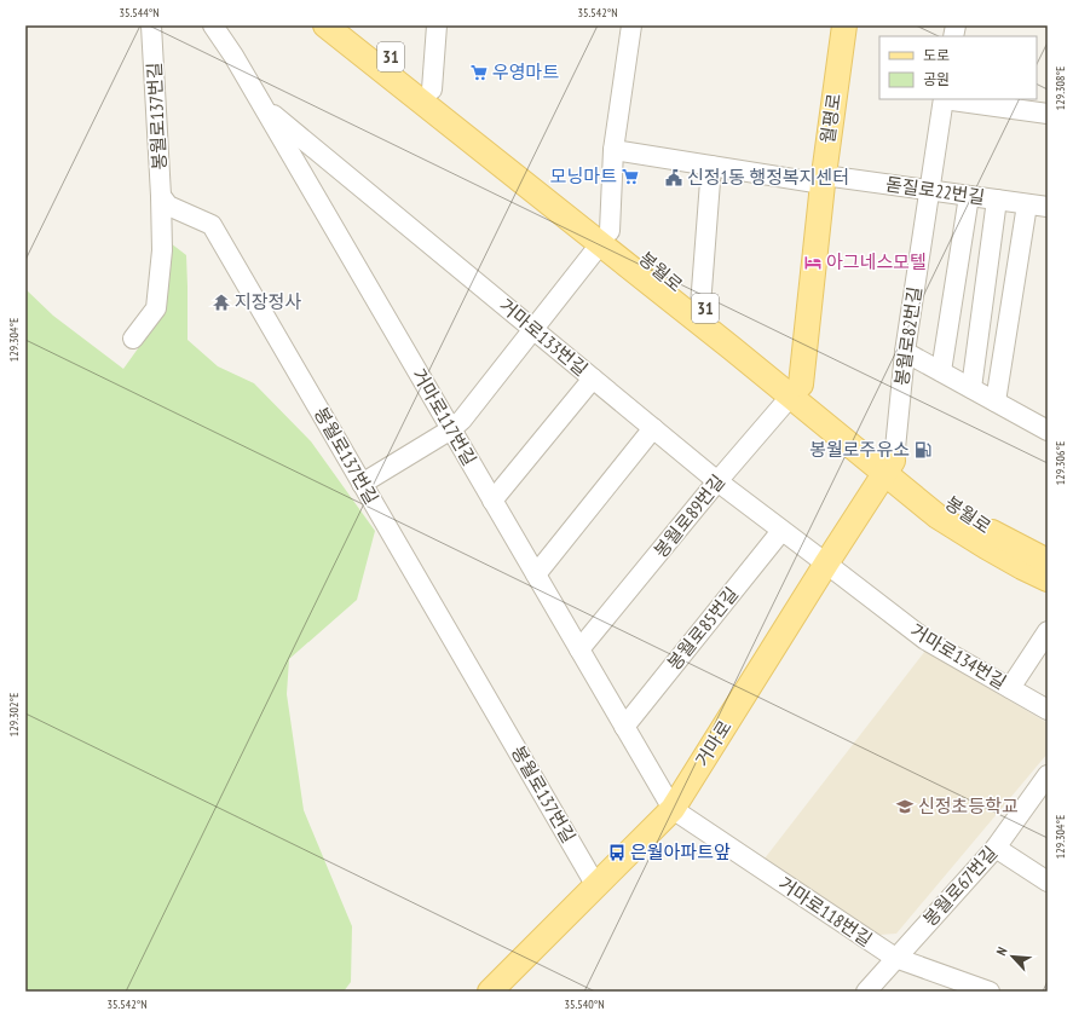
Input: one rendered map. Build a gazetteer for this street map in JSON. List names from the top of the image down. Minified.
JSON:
{"streets":{"main road":["31","월평로","봉월로","거마로"],"street":["봉월로137번길","돋질로22번길","봉월로82번길","거마로133번길","거마로117번길","봉월로89번길","봉월로85번길","거마로134번길","봉월로67번길","거마로118번길"]},"crossings":[["봉월로137번길","거마로"],["월평로","돋질로22번길"],["월평로","봉월로"],["월평로","봉월로89번길"],["돋질로22번길","봉월로82번길"],["봉월로","봉월로82번길"],["봉월로","봉월로89번길"],["봉월로","거마로"],["봉월로82번길","거마로"],["거마로133번길","거마로117번길"],["거마로133번길","봉월로89번길"],["거마로133번길","봉월로85번길"],["거마로133번길","거마로134번길"],["거마로133번길","거마로"],["거마로117번길","봉월로89번길"],["거마로117번길","봉월로85번길"],["거마로117번길","거마로"],["거마로117번길","거마로118번길"],["거마로134번길","거마로"],["거마로","거마로118번길"],["봉월로67번길","거마로118번길"]],"places":{"supermarket":["우영마트","모닝마트"],"public building":["신정1동 행정복지센터"],"hotel":["아그네스모텔"],"temple":["지장정사"],"fuel station":["봉월로주유소"],"school or university":["신정초등학교"],"bus stop":["은월아파트앞"]},"legend":["도로","공원"],"north":"top left","coordinates":["35.544°N","35.542°N","129.308°E","129.304°E","129.306°E","129.302°E","35.540°N"]}
